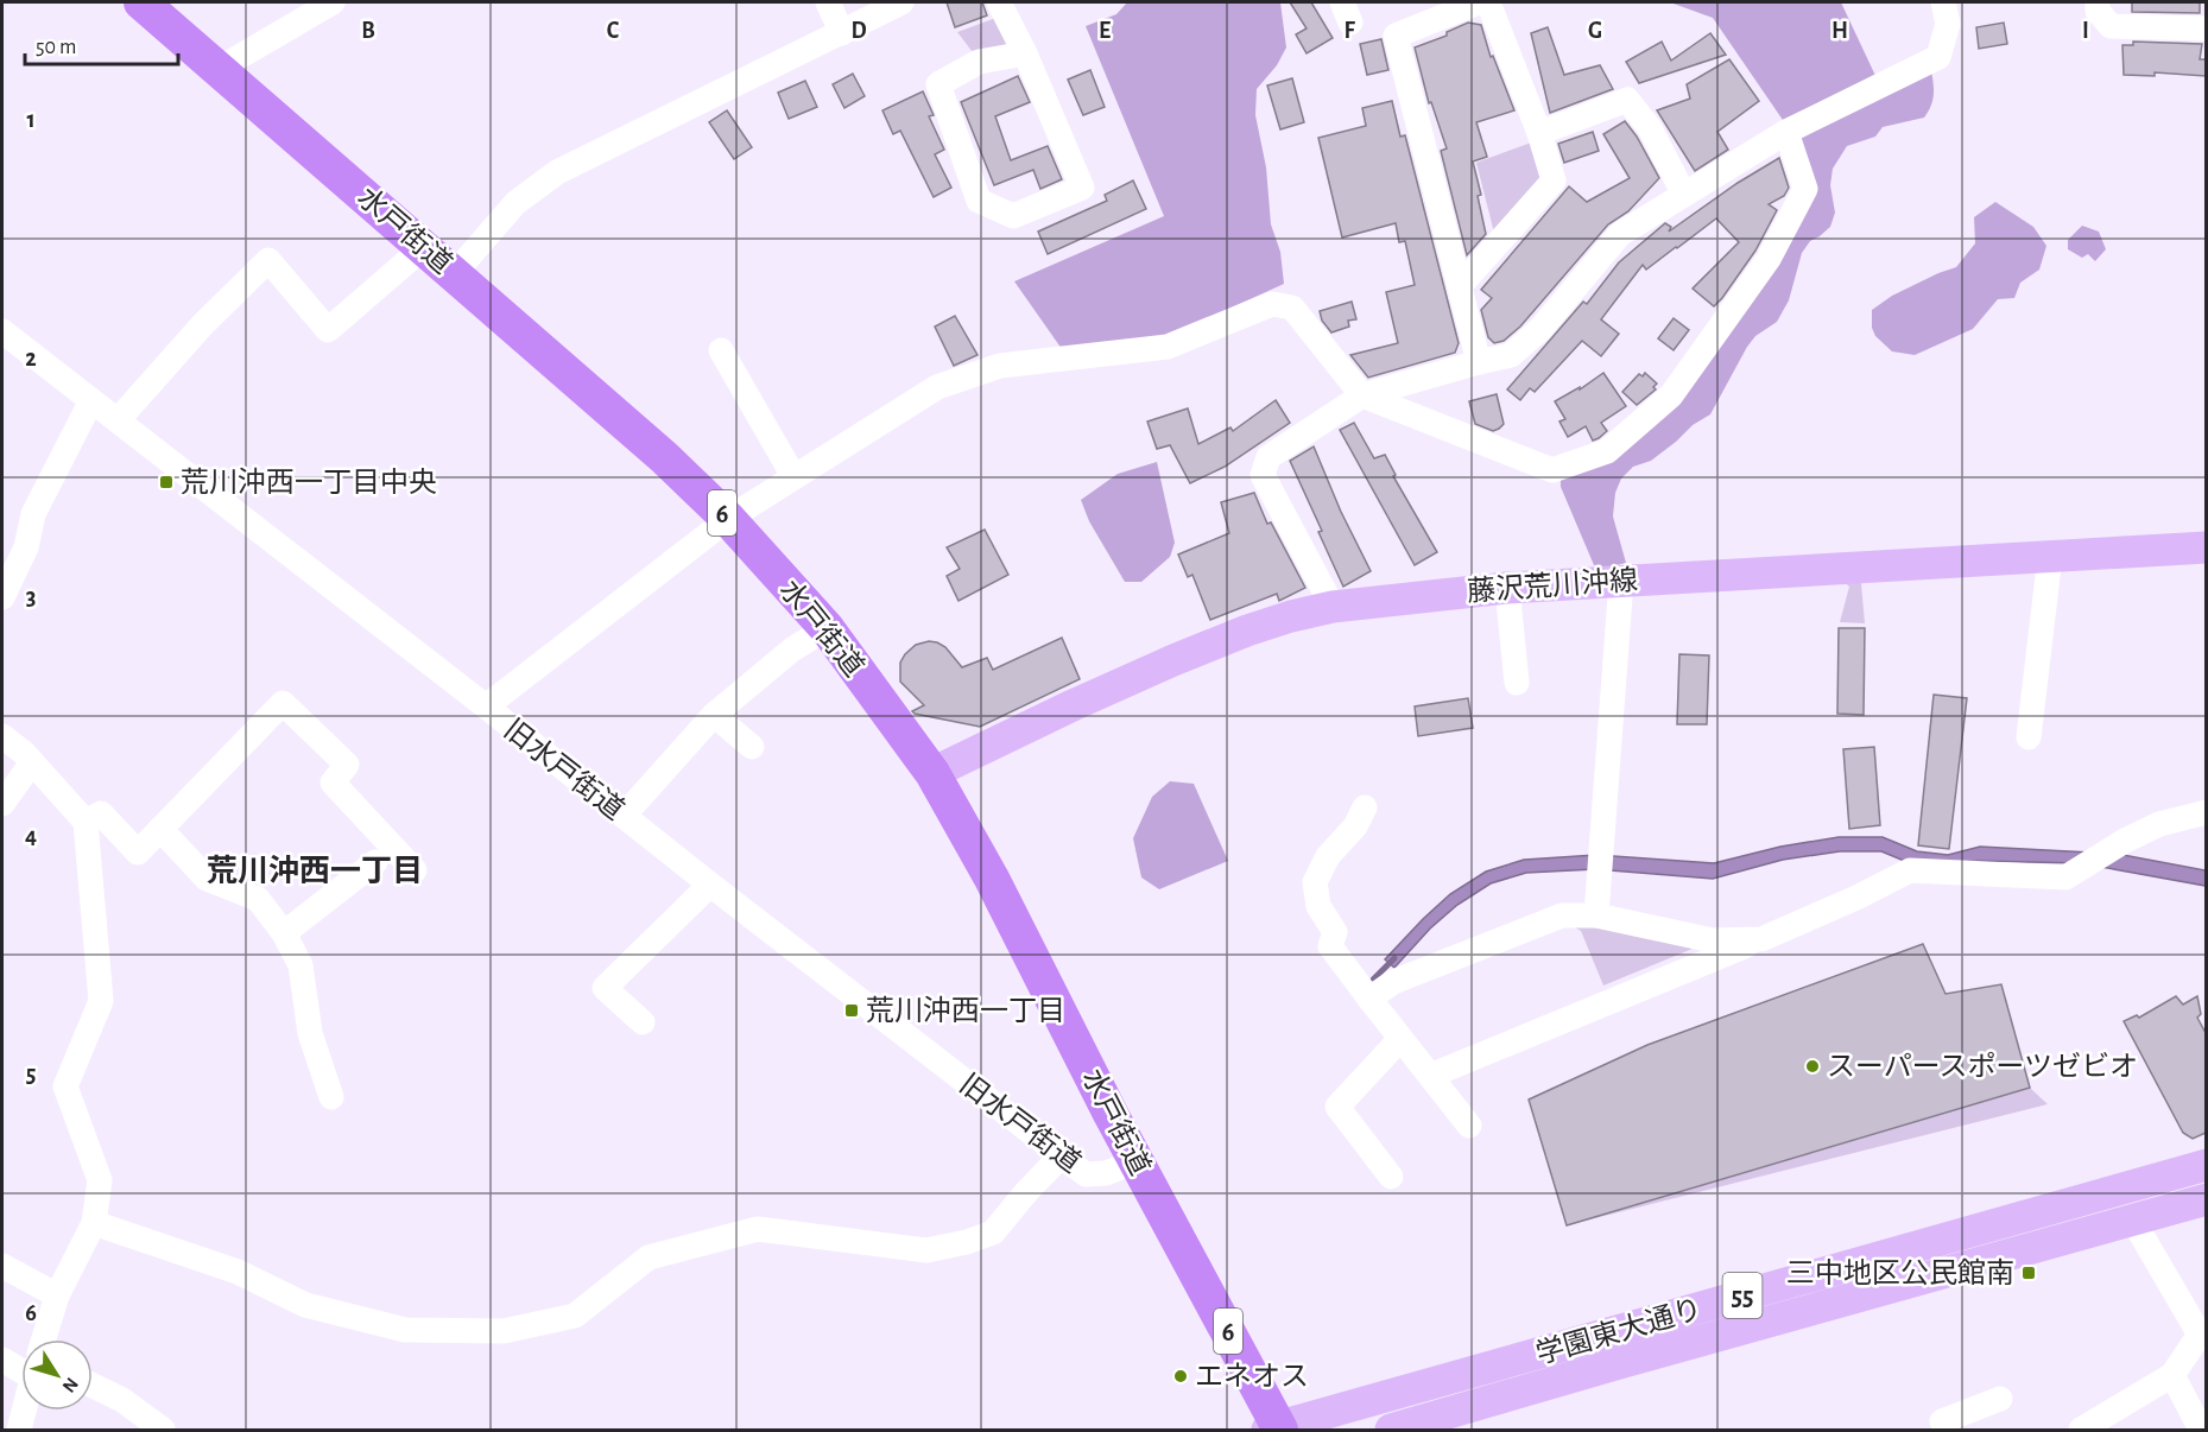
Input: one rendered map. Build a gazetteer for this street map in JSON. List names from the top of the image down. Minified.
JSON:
{"streets":{"highway":["水戸街道","6"],"main road":["藤沢荒川沖線","55","学園東大通り"],"street":["旧水戸街道"]},"crossings":[["水戸街道","藤沢荒川沖線"],["水戸街道","旧水戸街道"],["水戸街道","学園東大通り"]],"districts":["荒川沖西一丁目"],"places":{"transit":["荒川沖西一丁目中央","荒川沖西一丁目","三中地区公民館南"],"other":["スーパースポーツゼビオ","エネオス"]},"scale_bar":"50 m","north":"bottom right","grid":{"columns":["B","C","D","E","F","G","H","I"],"rows":["1","2","3","4","5","6"]}}
